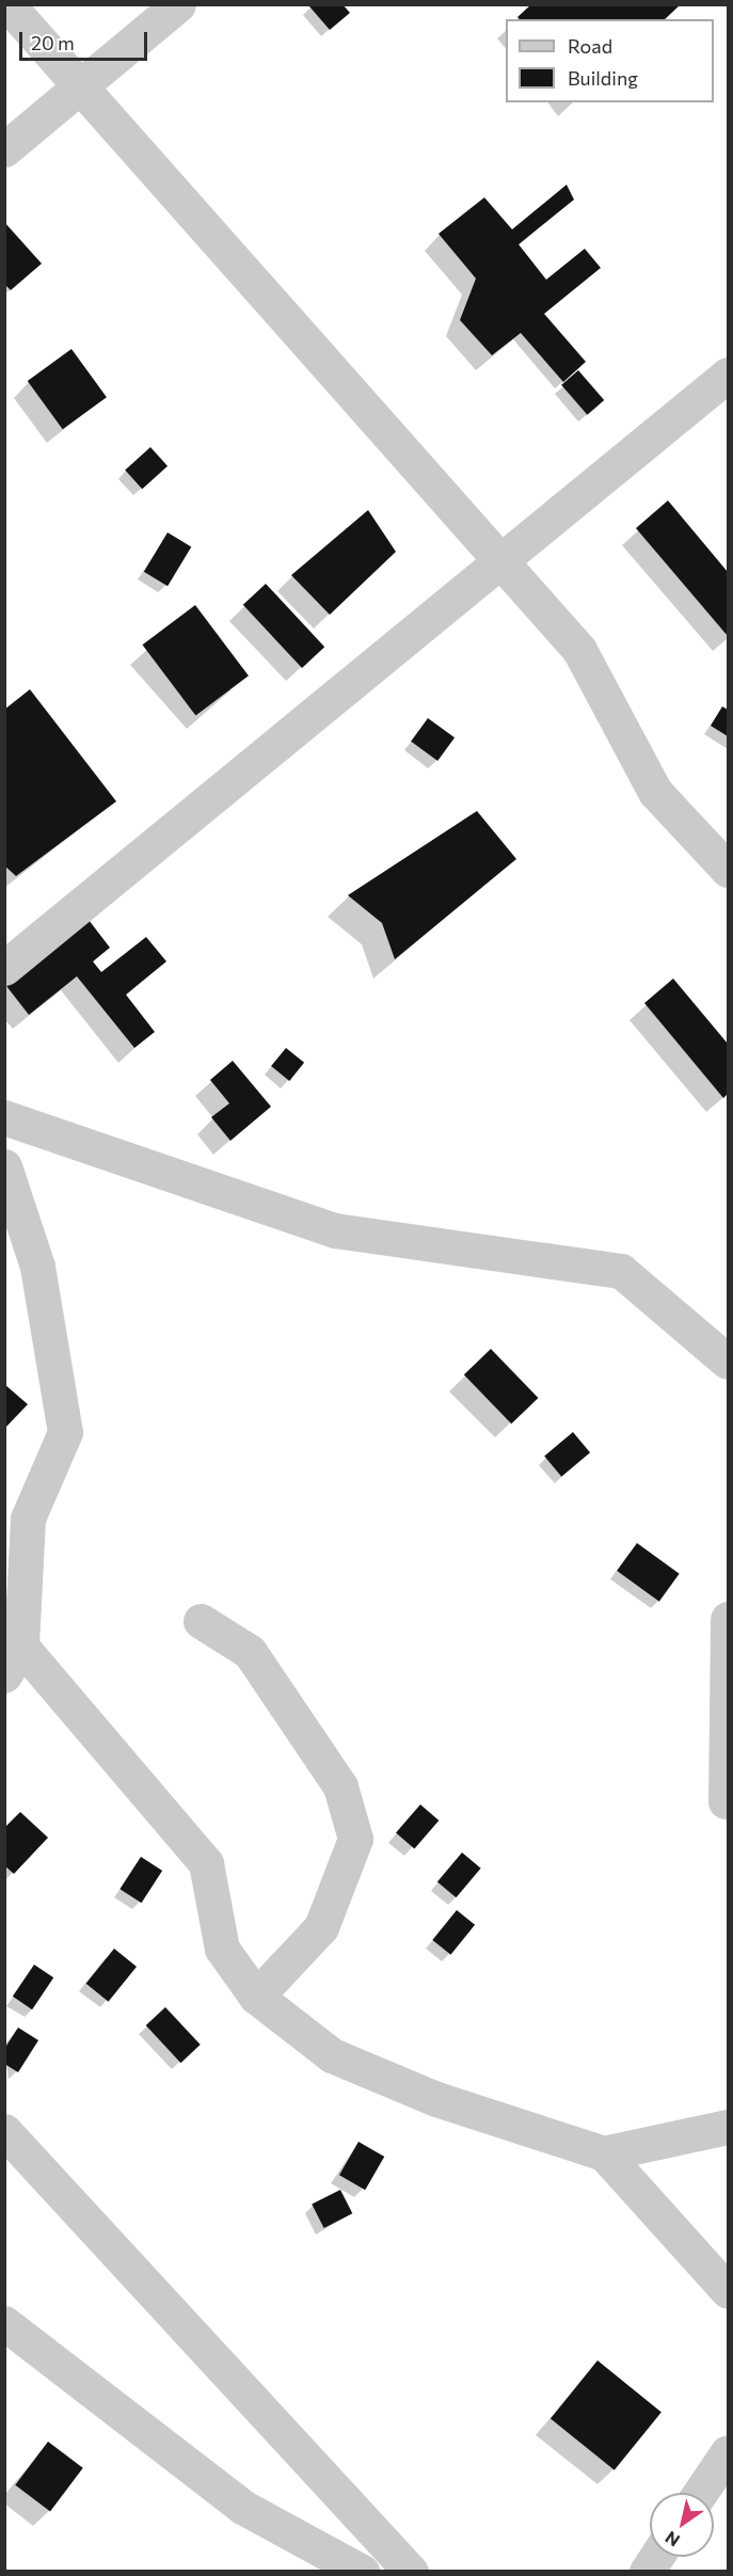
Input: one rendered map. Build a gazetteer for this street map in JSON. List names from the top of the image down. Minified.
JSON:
{"legend":["Road","Building"],"scale_bar":"20 m","north":"bottom left"}
